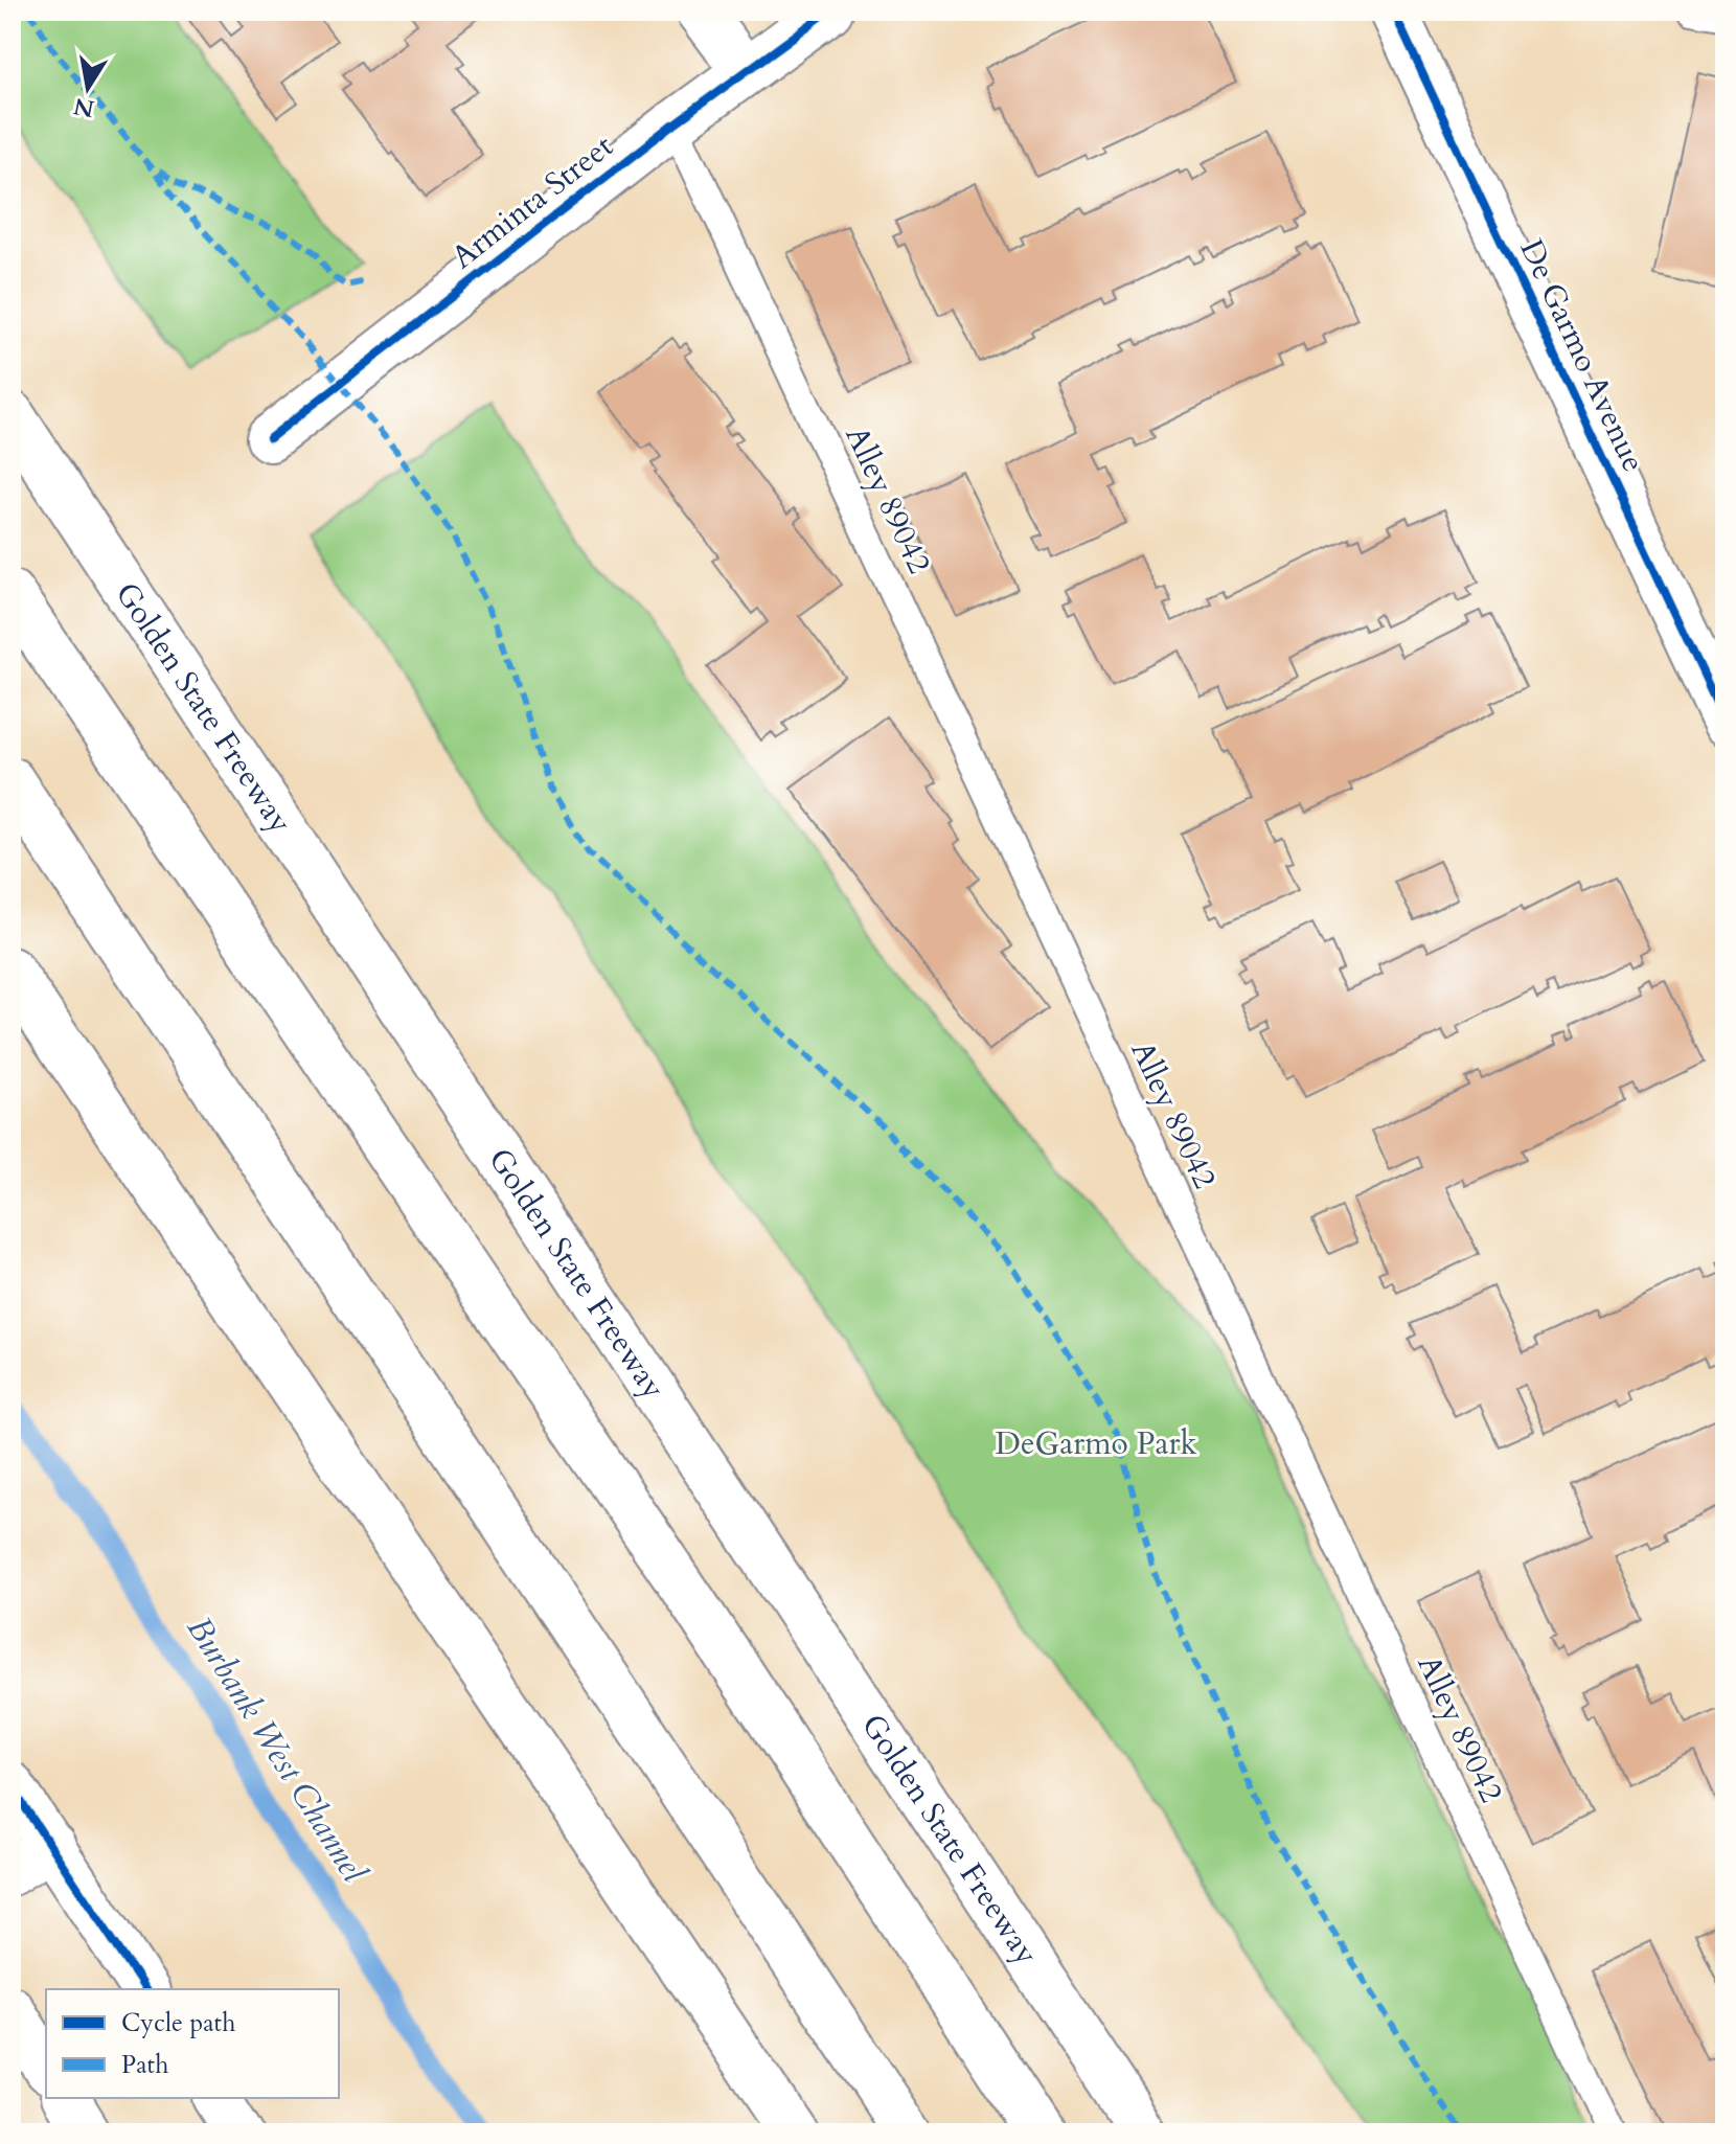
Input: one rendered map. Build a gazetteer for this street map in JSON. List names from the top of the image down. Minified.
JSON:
{"streets":{"main road":["Arminta Street","De Garmo Avenue","Golden State Freeway"],"lane":["Alley 89042"]},"crossings":[["Arminta Street","Alley 89042"]],"water":["Burbank West Channel"],"parks":["DeGarmo Park"],"legend":["Cycle path","Path"],"north":"bottom"}
